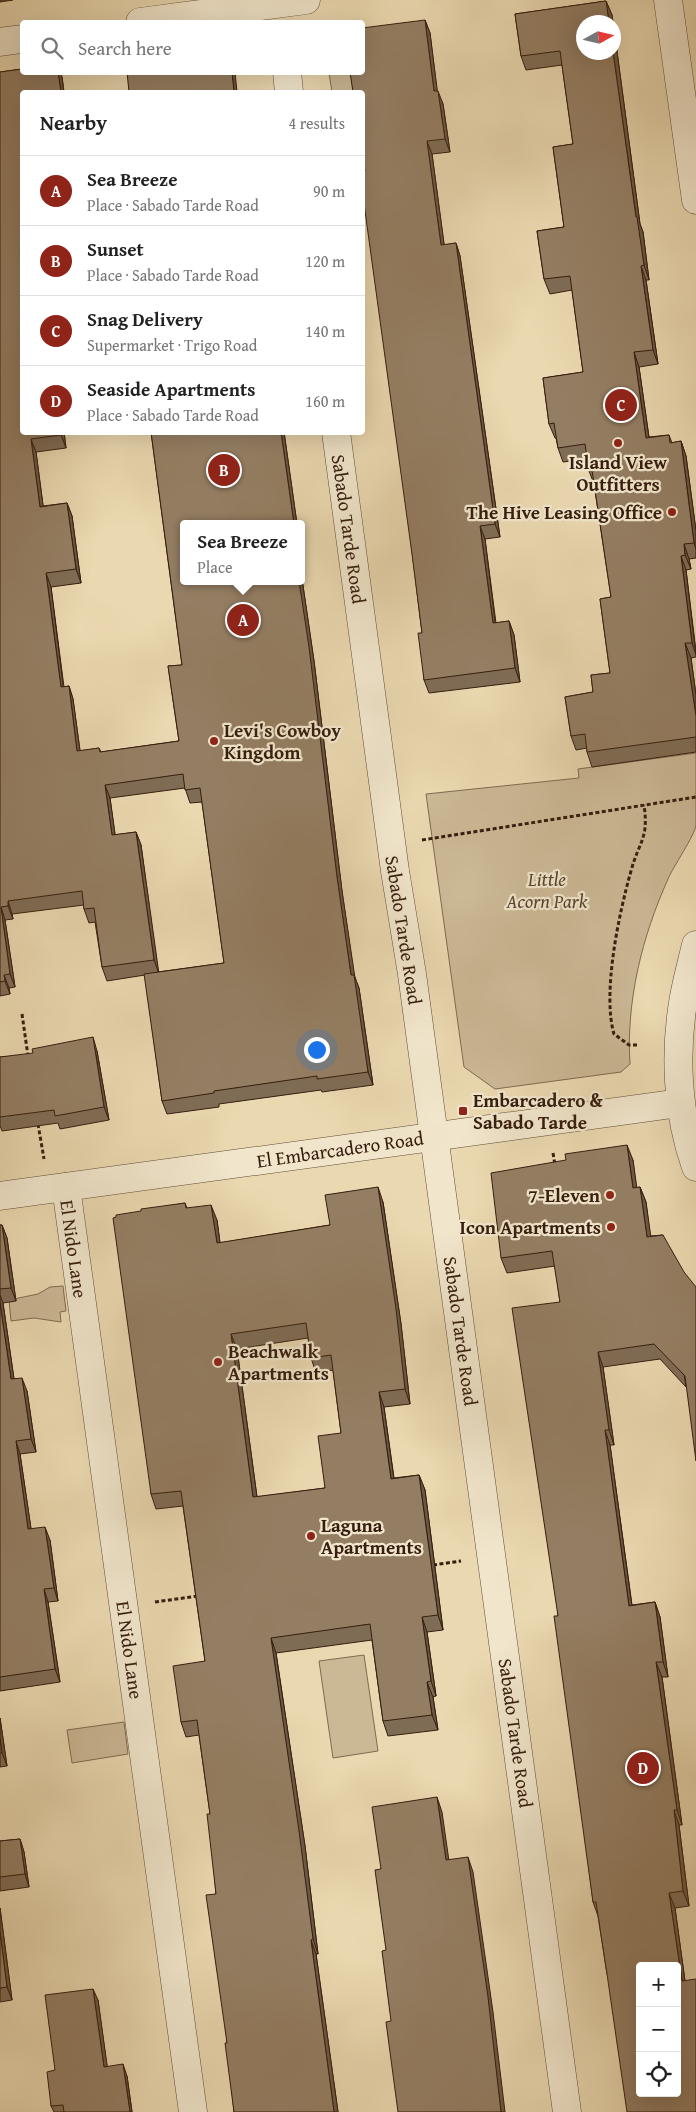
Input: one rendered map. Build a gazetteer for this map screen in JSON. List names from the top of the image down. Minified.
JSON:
{"streets":{"street":["Sabado Tarde Road","El Embarcadero Road","El Nido Lane"]},"crossings":[["Sabado Tarde Road","El Embarcadero Road"],["El Embarcadero Road","El Nido Lane"]],"parks":["Little Acorn Park"],"places":{"other":["Island View Outfitters","The Hive Leasing Office","Levi's Cowboy Kingdom","7-Eleven","Icon Apartments","Beachwalk Apartments","Laguna Apartments"],"transit":["Embarcadero & Sabado Tarde"]},"north":"right","page":{"search":"Search here","heading":["Nearby","4 results"],"list":[{"mark":"A","name":"Sea Breeze","note":"Place · Sabado Tarde Road","value":"90 m"},{"mark":"B","name":"Sunset","note":"Place · Sabado Tarde Road","value":"120 m"},{"mark":"C","name":"Snag Delivery","note":"Supermarket · Trigo Road","value":"140 m"},{"mark":"D","name":"Seaside Apartments","note":"Place · Sabado Tarde Road","value":"160 m"}],"pins":["C","B","A","D"],"popup":["Sea Breeze","Place"],"map_buttons":["+","−"]}}
